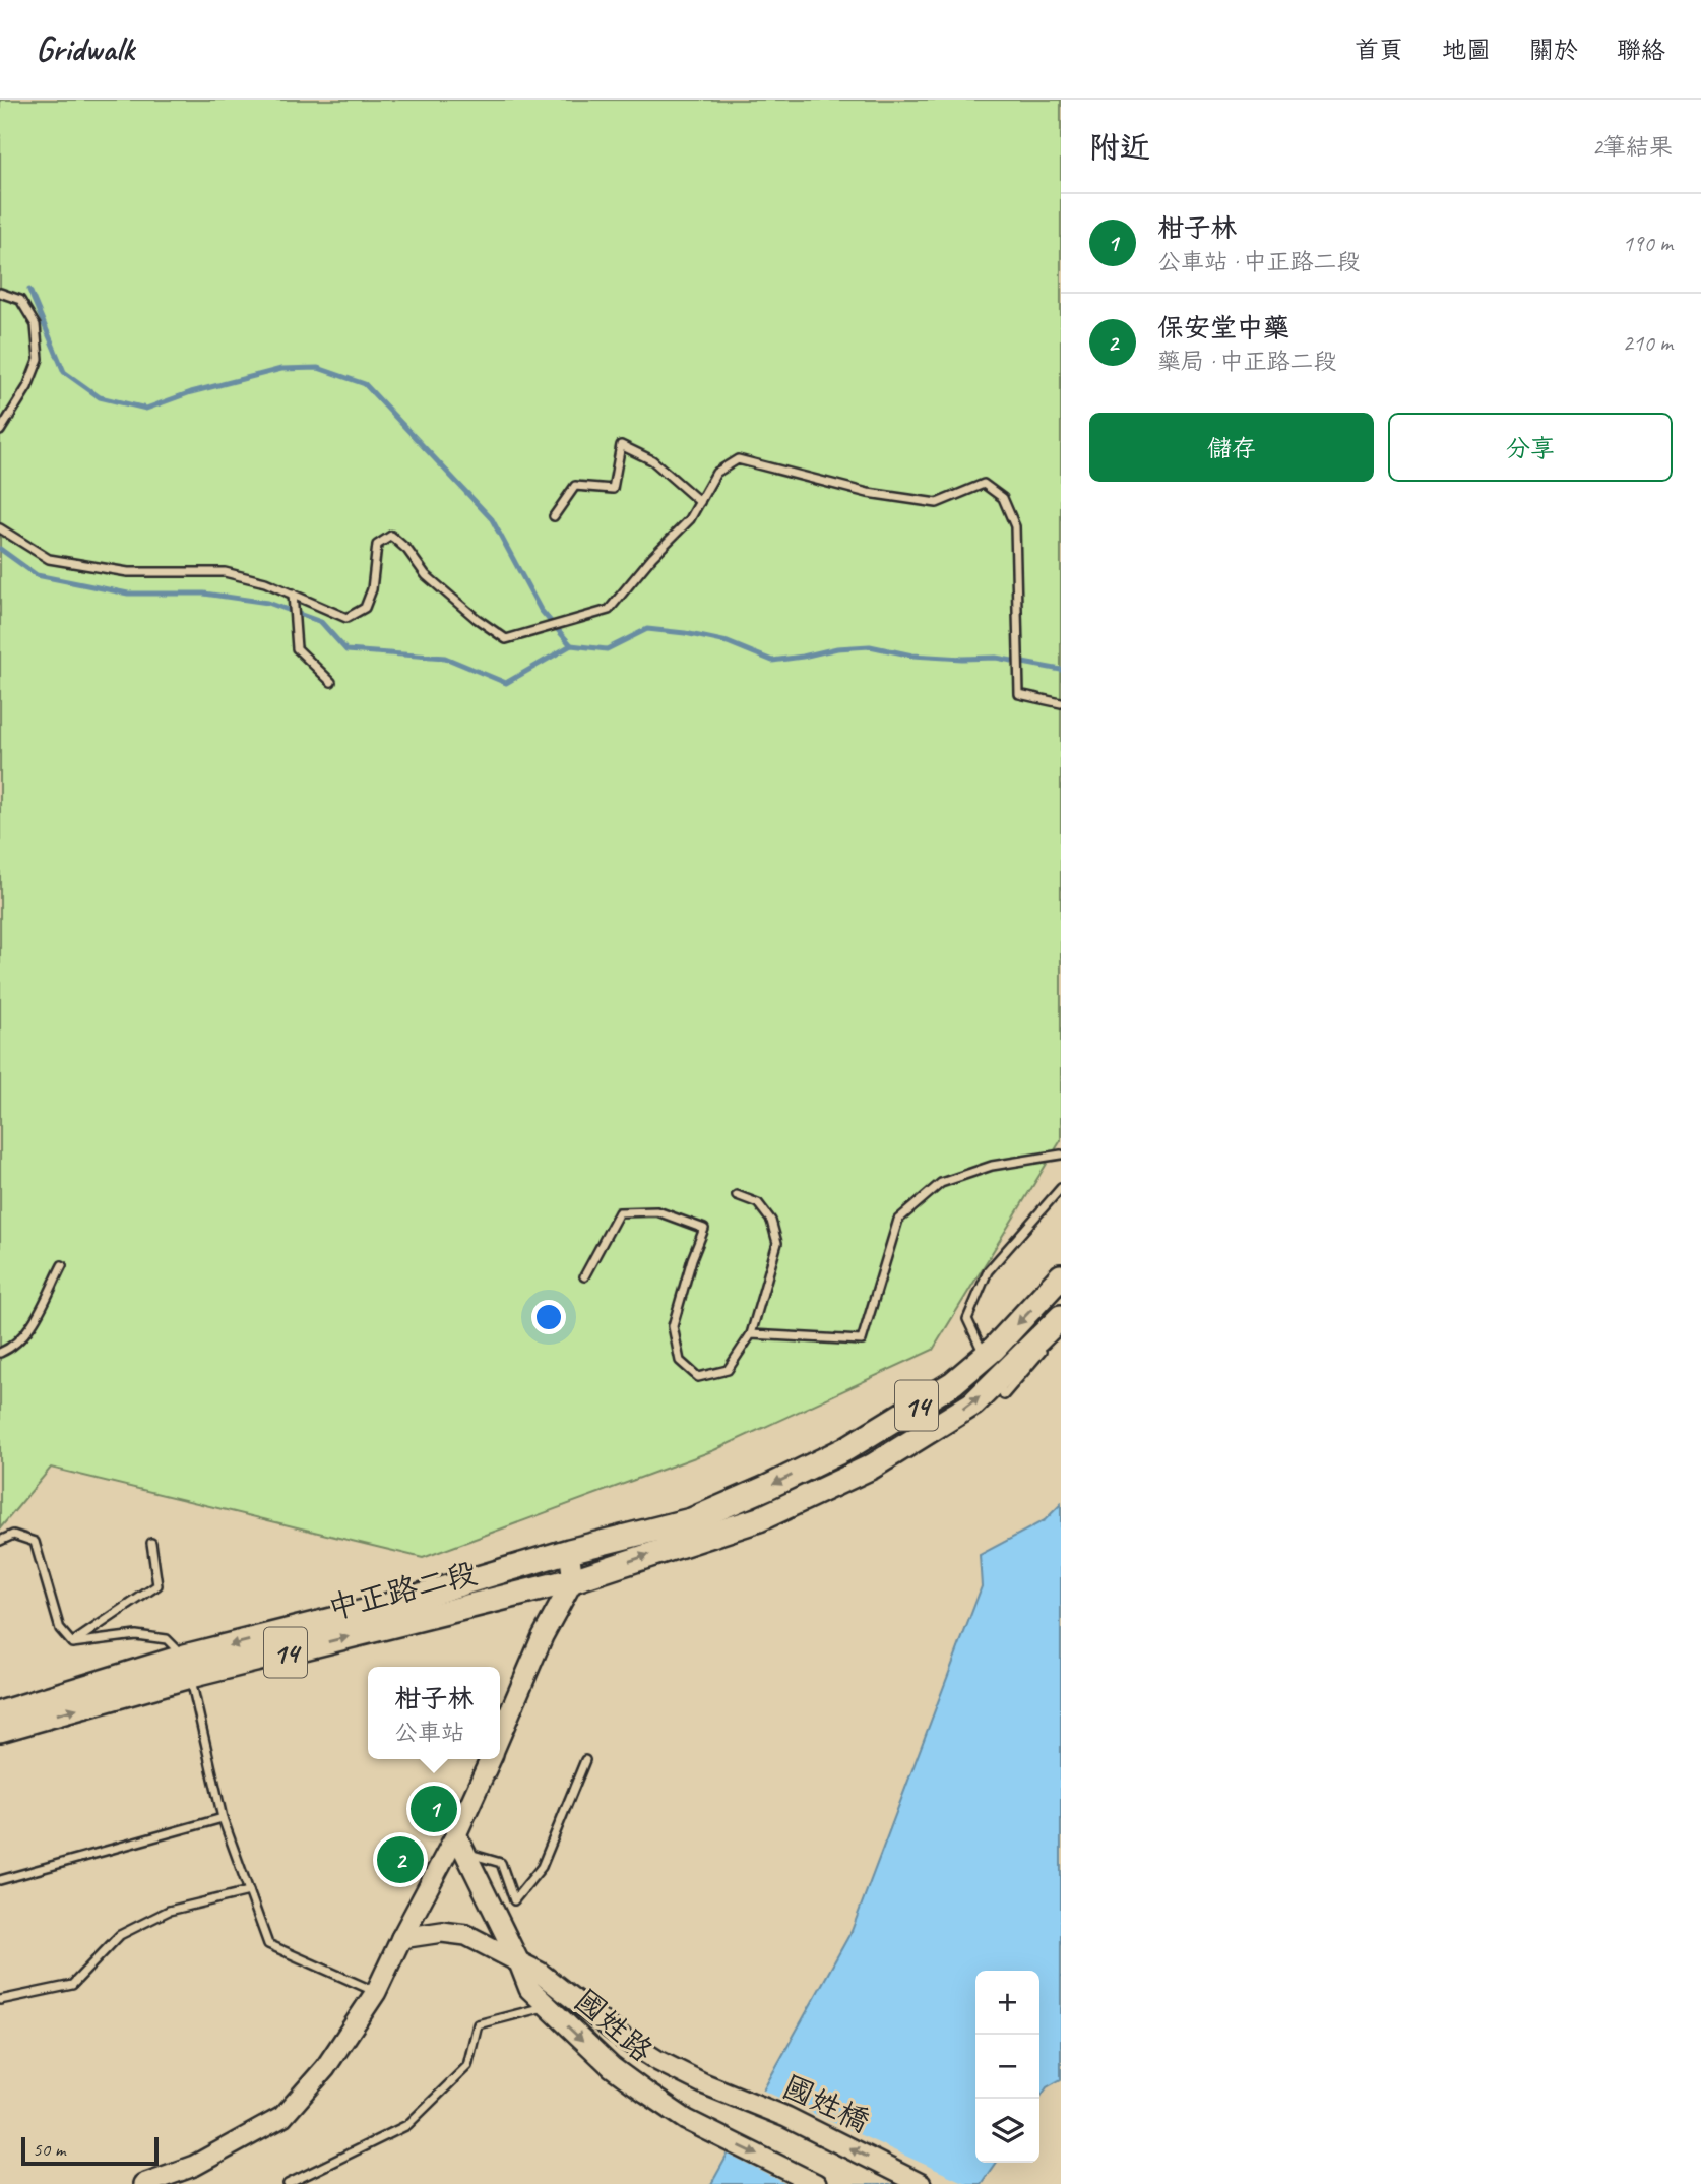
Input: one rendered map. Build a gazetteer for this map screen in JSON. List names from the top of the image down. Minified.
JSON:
{"streets":{"main road":["14","中正路二段","國姓路","國姓橋"]},"crossings":[["國姓路","國姓橋"]],"one_way":["國姓橋"],"scale_bar":"50 m","page":{"header":"Gridwalk","nav":["首頁","地圖","關於","聯絡"],"heading":["附近","2筆結果"],"list":[{"mark":"1","name":"柑子林","note":"公車站 · 中正路二段","value":"190 m"},{"mark":"2","name":"保安堂中藥","note":"藥局 · 中正路二段","value":"210 m"}],"buttons":["儲存","分享"],"popup":["柑子林","公車站"],"pins":["1","2"],"map_buttons":["+","−"],"scale":"50 m"}}
